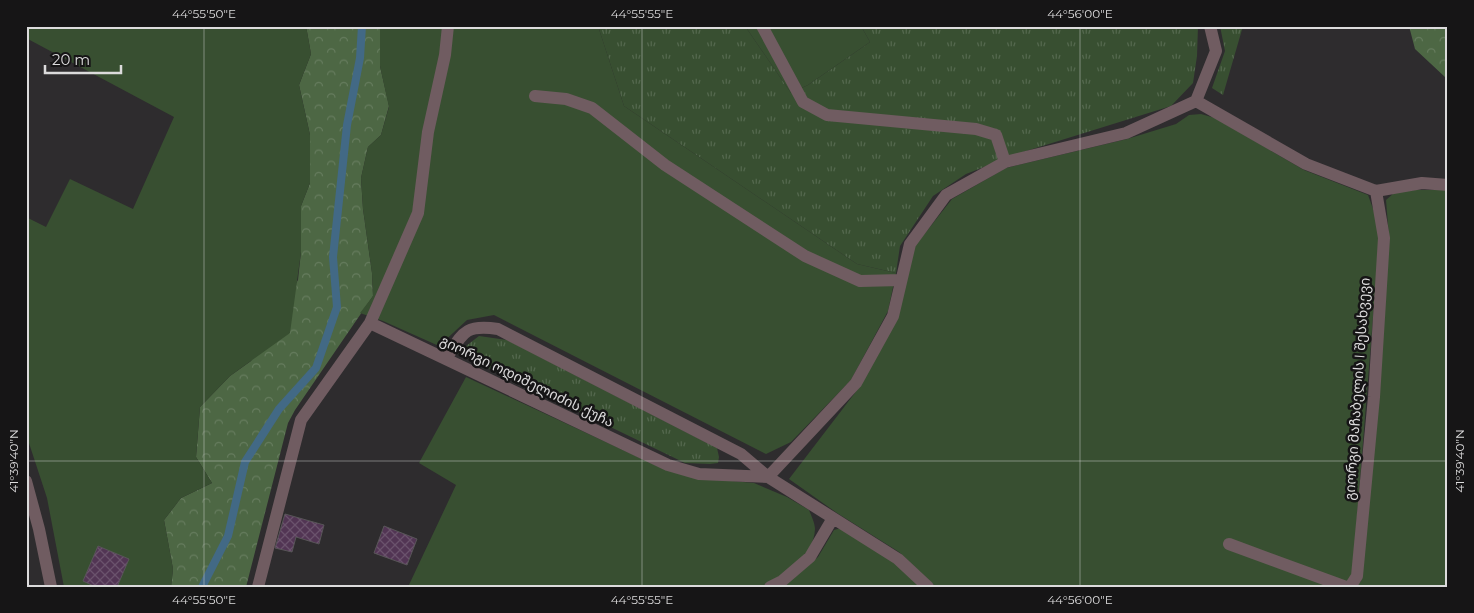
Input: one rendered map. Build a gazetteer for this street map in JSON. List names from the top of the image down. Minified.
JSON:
{"streets":{"street":["გიორგი ოდიშელიძის ქუჩა","გიორგი მაჩაბელის I შესახვევი"]},"scale_bar":"20 m","coordinates":["44°55'50\"E","44°55'55\"E","44°56'00\"E","41°39'40\"N"]}
